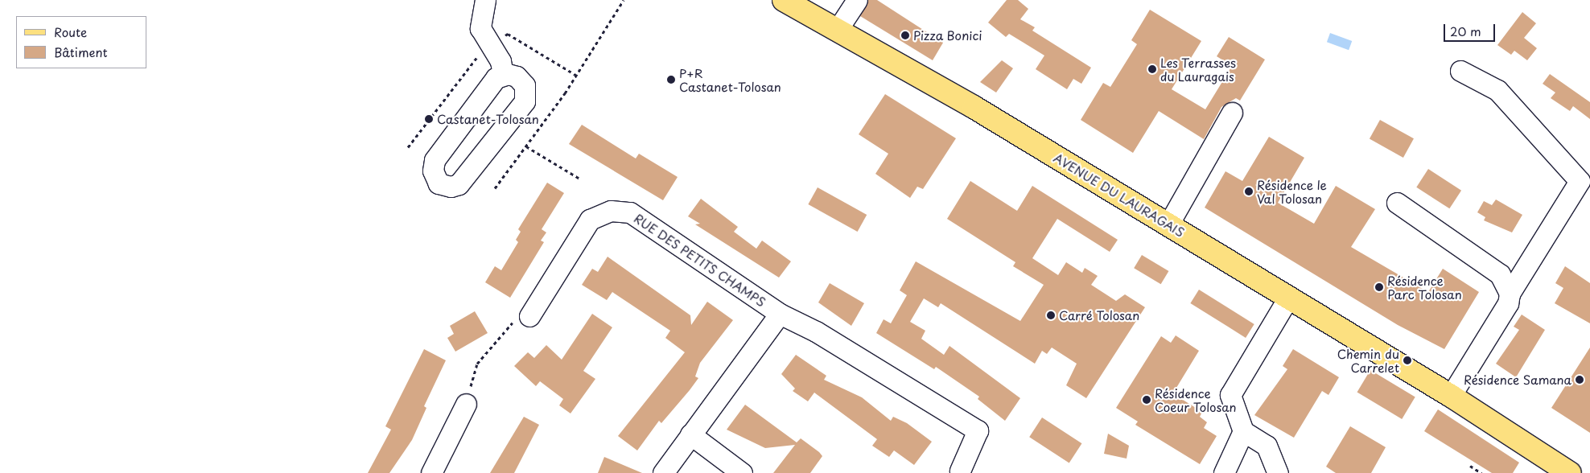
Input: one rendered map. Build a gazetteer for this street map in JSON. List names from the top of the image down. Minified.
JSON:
{"streets":{"main road":["AVENUE DU LAURAGAIS"],"street":["RUE DES PETITS CHAMPS"]},"places":["Pizza Bonici","Les Terrasses du Lauragais","P+R Castanet-Tolosan","Castanet-Tolosan","Résidence le Val Tolosan","Résidence Parc Tolosan","Carré Tolosan","Chemin du Carrelet","Résidence Samana","Résidence Coeur Tolosan"],"legend":["Route","Bâtiment"],"scale_bar":"20 m"}
